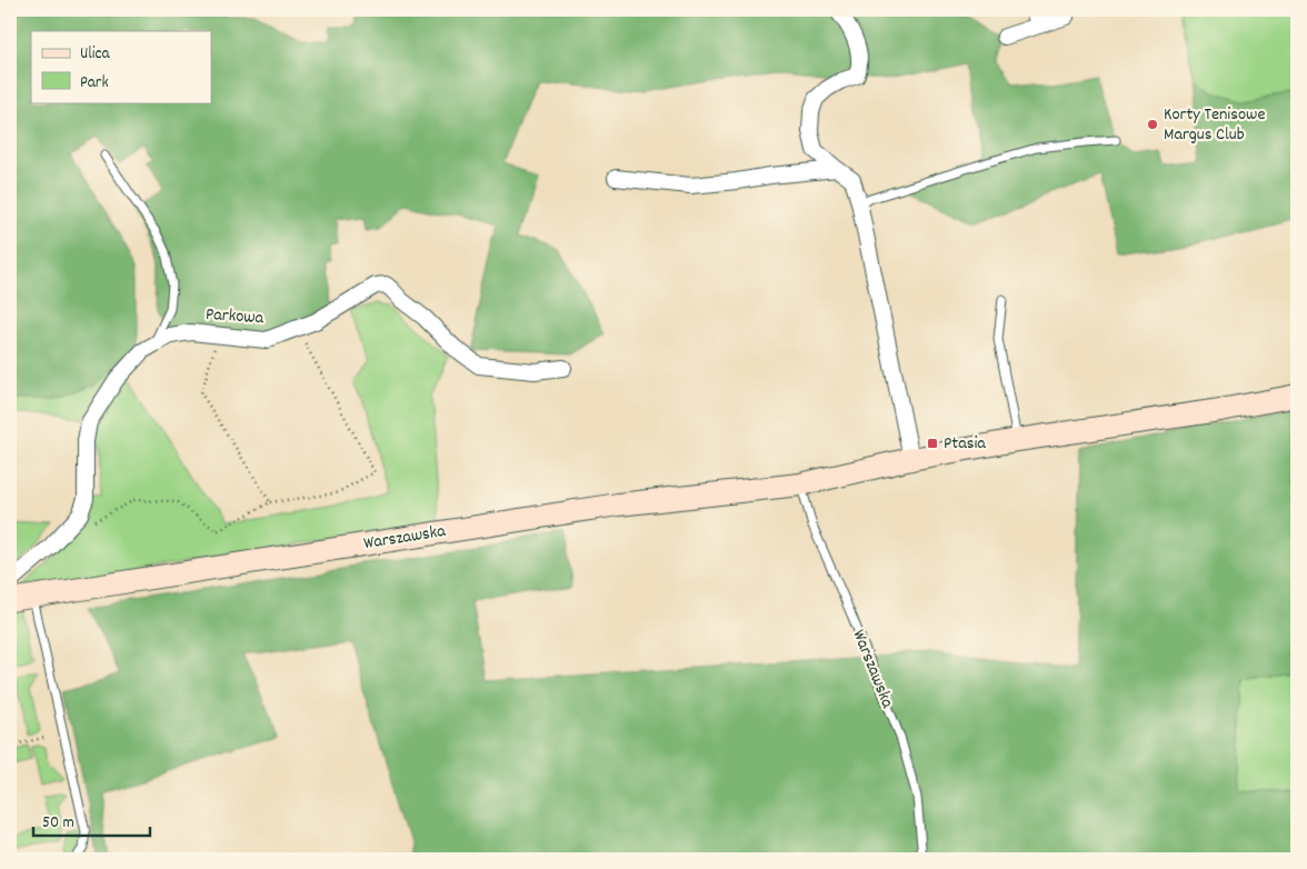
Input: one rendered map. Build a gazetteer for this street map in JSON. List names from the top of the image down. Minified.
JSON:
{"streets":{"street":["Parkowa","Warszawska"]},"places":{"other":["Korty Tenisowe Margus Club"],"transit":["Ptasia"]},"legend":["Ulica","Park"],"scale_bar":"50 m"}
